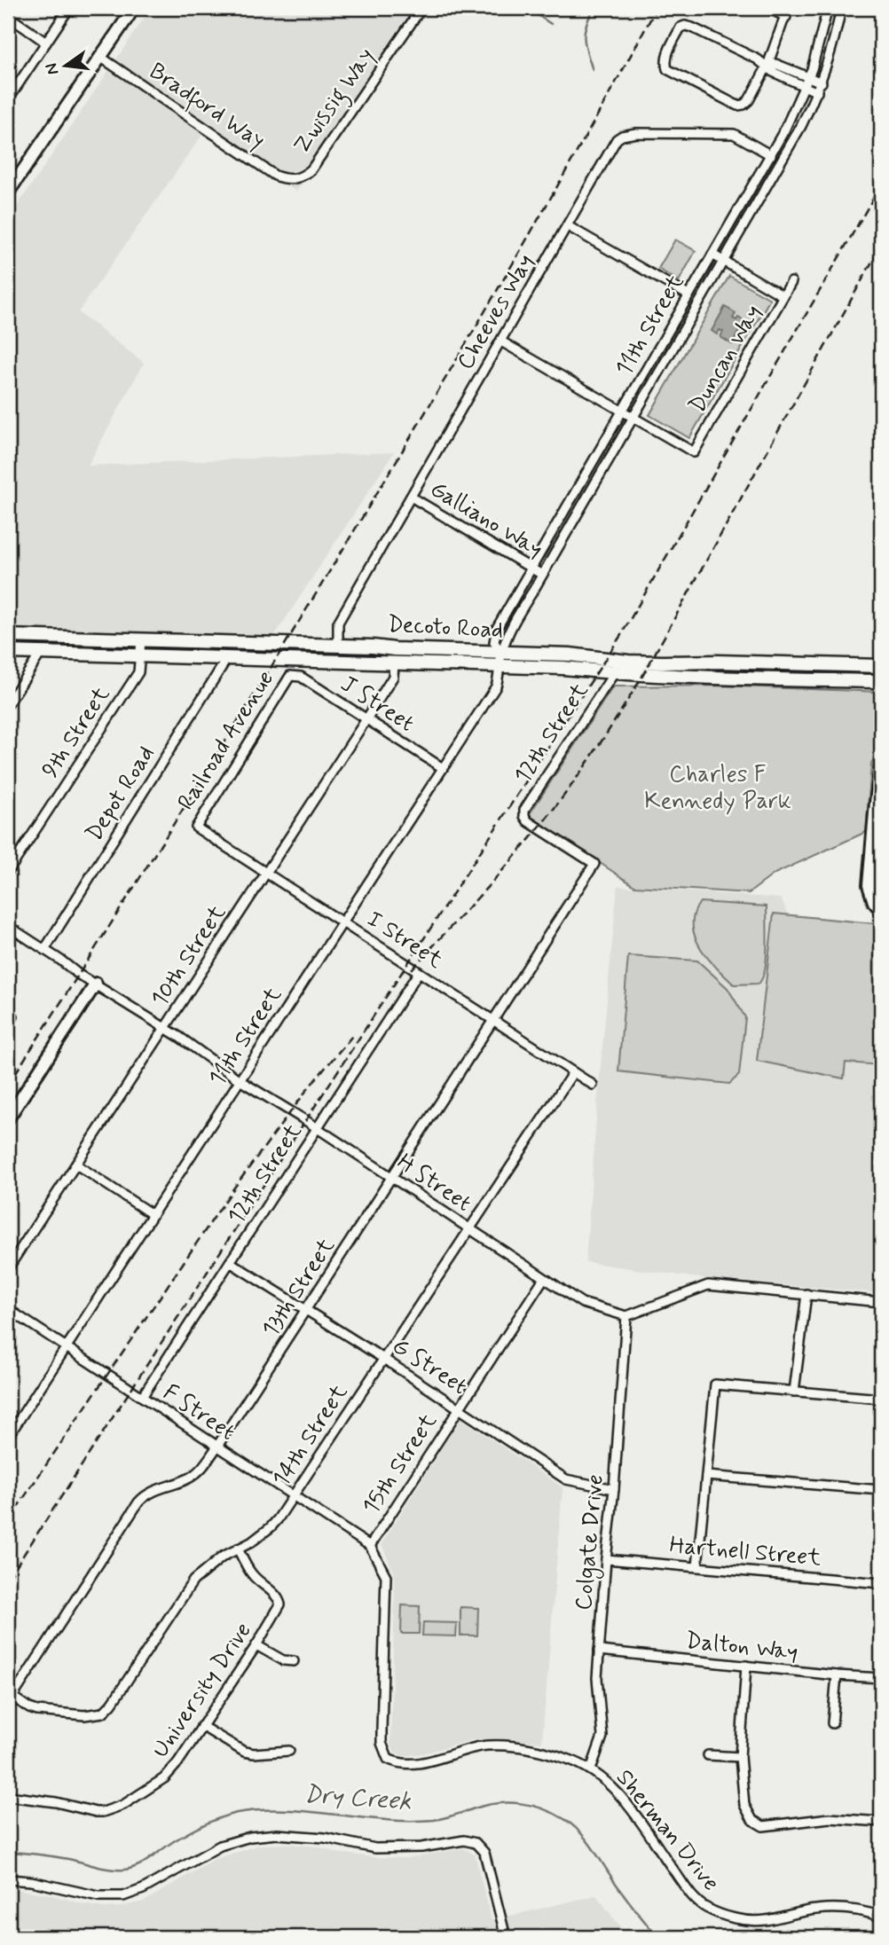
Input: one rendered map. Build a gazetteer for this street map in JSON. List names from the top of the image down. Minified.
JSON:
{"streets":{"main road":["Decoto Road"],"street":["Zwissig Way","Bradford Way","Cheeves Way","11th Street","Duncan Way","Galliano Way","J Street","9th Street","12th Street","Railroad Avenue","Depot Road","I Street","10th Street","H Street","13th Street","G Street","F Street","14th Street","15th Street","Colgate Drive","Hartnell Street","Dalton Way","University Drive","Sherman Drive"]},"crossings":[["Zwissig Way","Bradford Way"],["Cheeves Way","11th Street"],["Cheeves Way","Galliano Way"],["Cheeves Way","Decoto Road"],["11th Street","Duncan Way"],["11th Street","Galliano Way"],["11th Street","Decoto Road"],["11th Street","J Street"],["11th Street","I Street"],["11th Street","H Street"],["11th Street","F Street"],["Decoto Road","9th Street"],["Decoto Road","12th Street"],["Decoto Road","Depot Road"],["Decoto Road","10th Street"],["J Street","Railroad Avenue"],["J Street","10th Street"],["12th Street","I Street"],["12th Street","H Street"],["12th Street","13th Street"],["12th Street","G Street"],["12th Street","F Street"],["Railroad Avenue","I Street"],["Depot Road","H Street"],["I Street","10th Street"],["I Street","13th Street"],["I Street","14th Street"],["10th Street","H Street"],["H Street","13th Street"],["H Street","14th Street"],["H Street","15th Street"],["H Street","Colgate Drive"],["13th Street","G Street"],["13th Street","F Street"],["13th Street","14th Street"],["G Street","14th Street"],["G Street","15th Street"],["G Street","Colgate Drive"],["F Street","14th Street"],["F Street","15th Street"],["F Street","Sherman Drive"],["14th Street","University Drive"],["15th Street","Sherman Drive"],["Colgate Drive","Hartnell Street"],["Colgate Drive","Dalton Way"],["Colgate Drive","Sherman Drive"]],"water":["Dry Creek"],"parks":["Charles F Kennedy Park"],"north":"left"}
